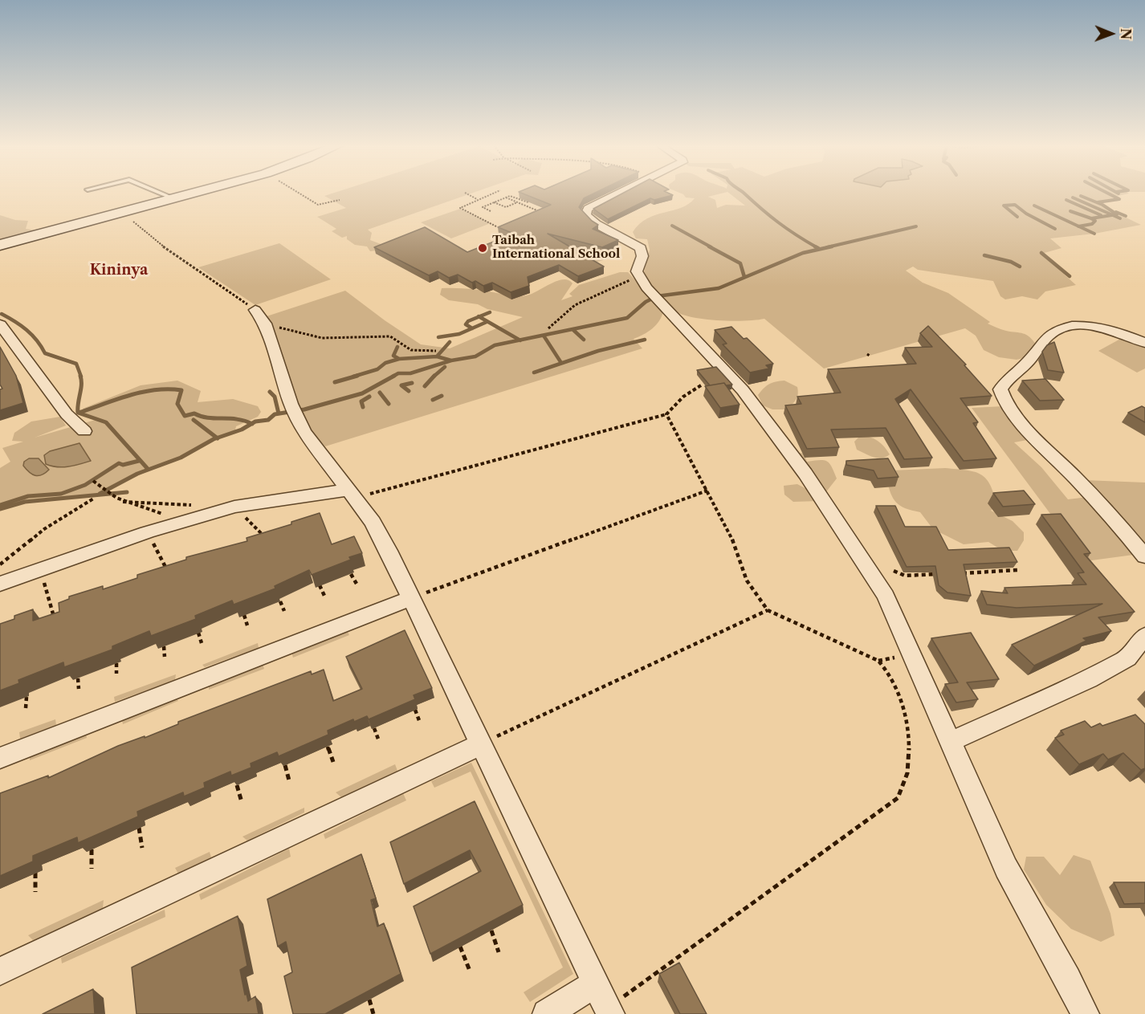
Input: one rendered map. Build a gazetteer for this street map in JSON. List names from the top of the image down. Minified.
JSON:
{"districts":["Kininya"],"places":["Taibah International School"],"north":"right"}
